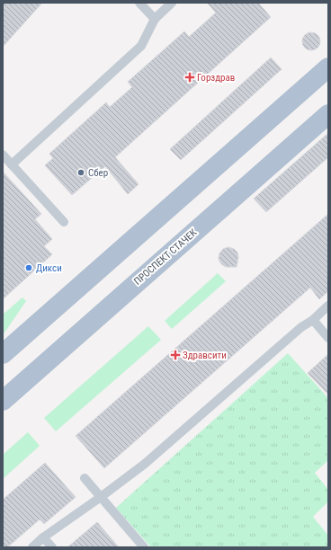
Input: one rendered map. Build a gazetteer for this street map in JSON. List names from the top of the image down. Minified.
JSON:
{"streets":{"main road":["ПРОСПЕКТ СТАЧЕК"]},"places":{"health":["Горздрав","Здравсити"],"other":["Сбер","Дикси"]}}
